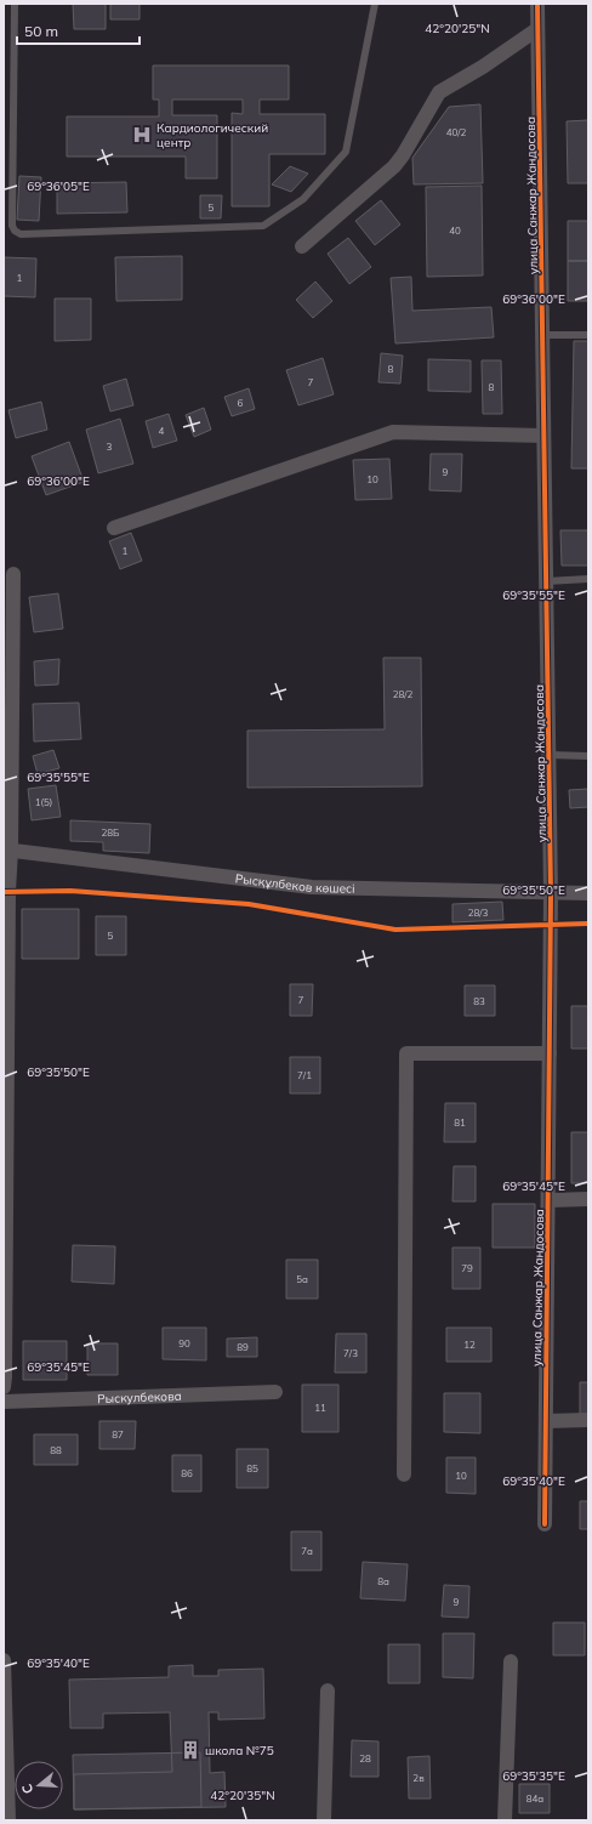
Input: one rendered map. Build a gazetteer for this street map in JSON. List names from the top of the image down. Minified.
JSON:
{"streets":{"street":["улица Санжар Жандосова","Рысқұлбеков көшесі","Рыскулбекова"]},"crossings":[["улица Санжар Жандосова","Рысқұлбеков көшесі"]],"places":{"hospital":["Кардиологический центр"],"building":["школа №75"]},"house_numbers":["40/2","5","40","1","8","7","8","6","4","3","9","10","1","28/2","1(5)","28Б","28/3","5","7","83","7/1","81","79","5а","90","12","89","7/3","11","87","88","85","86","10","7а","8а","9","28","2в","84а"],"scale_bar":"50 m","north":"left","coordinates":["42°20'25\"N","69°36'05\"E","69°36'00\"E","69°35'55\"E","69°35'50\"E","69°35'45\"E","69°35'40\"E","69°35'35\"E","42°20'35\"N"]}
